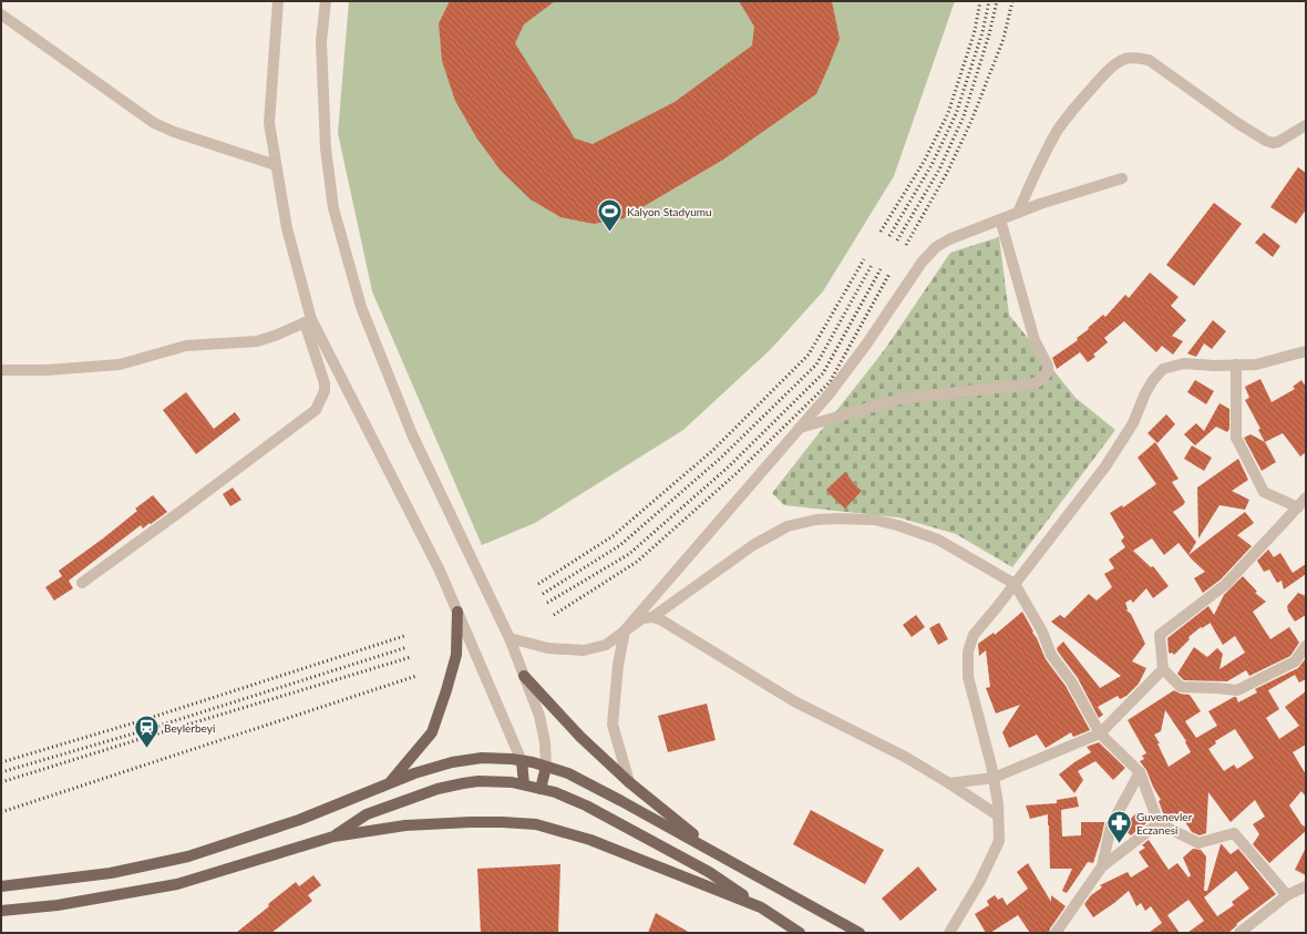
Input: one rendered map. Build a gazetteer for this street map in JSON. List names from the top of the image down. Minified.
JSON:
{"places":{"sports":["Kalyon Stadyumu"],"station":["Beylerbeyi"],"pharmacy":["Guvenevler Eczanesi"]}}
